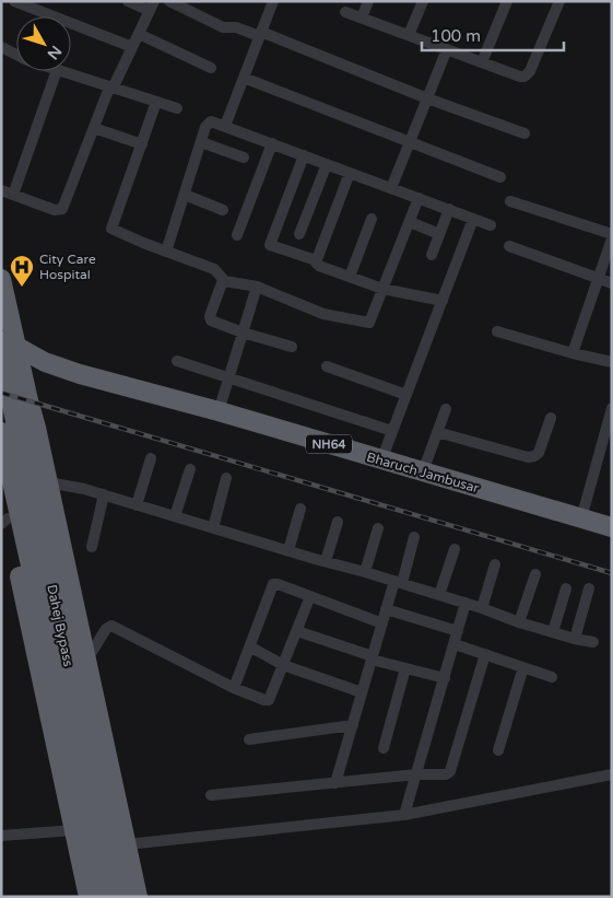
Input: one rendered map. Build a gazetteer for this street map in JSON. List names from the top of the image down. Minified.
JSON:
{"streets":{"highway":["NH64","Bharuch Jambusar","Dahej Bypass"]},"crossings":[["Bharuch Jambusar","Dahej Bypass"]],"places":{"hospital":["City Care Hospital"]},"scale_bar":"100 m","north":"bottom right"}
